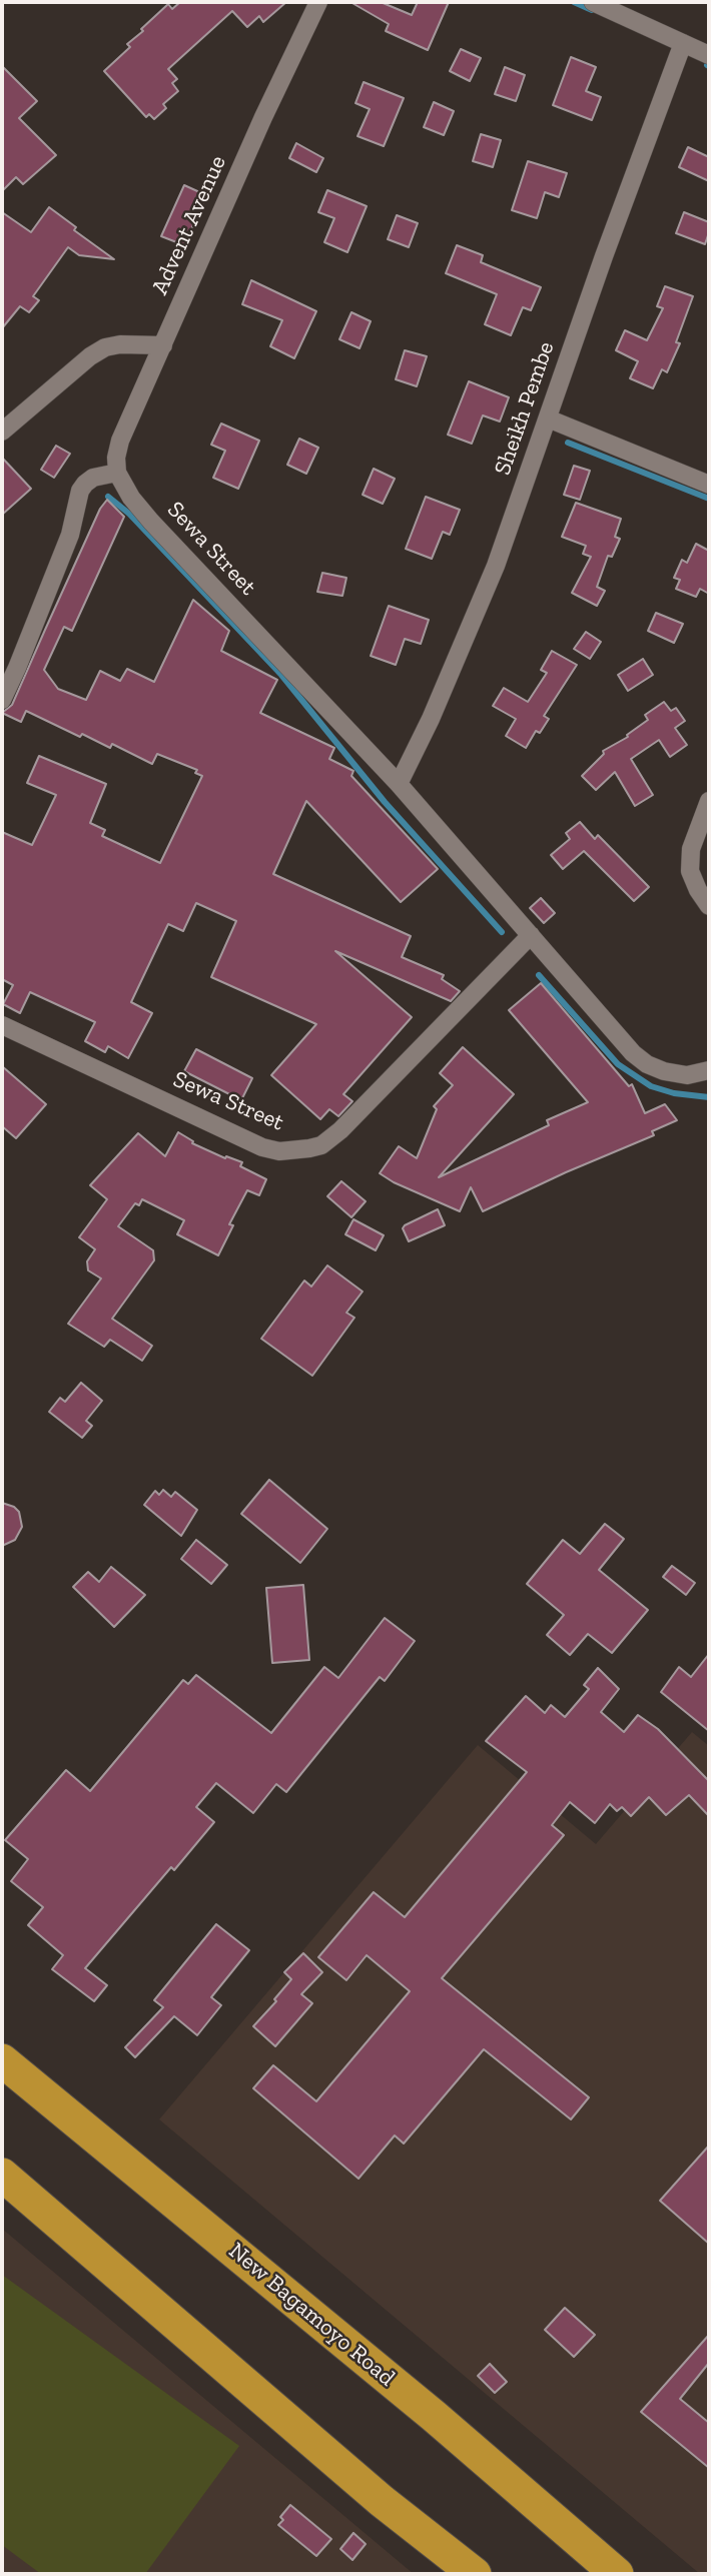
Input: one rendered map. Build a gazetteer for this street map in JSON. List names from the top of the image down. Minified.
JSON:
{"streets":{"highway":["New Bagamoyo Road"],"street":["Advent Avenue","Sheikh Pembe","Sewa Street"]},"crossings":[["Advent Avenue","Sewa Street"],["Sheikh Pembe","Sewa Street"]]}
